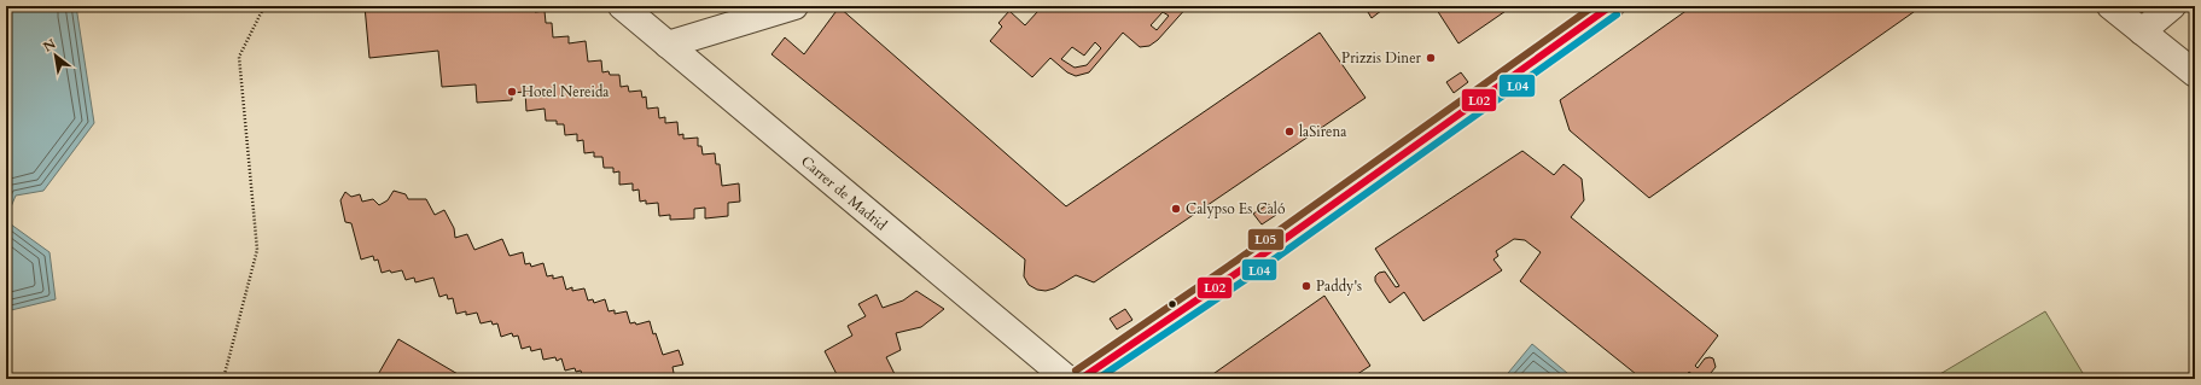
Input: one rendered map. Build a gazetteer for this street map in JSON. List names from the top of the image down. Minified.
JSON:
{"streets":{"street":["Carrer de Madrid"]},"places":["Prizzis Diner","Hotel Nereida","laSirena","Calypso Es Caló","Paddy's"],"lines":["transit line L02","transit line L05","transit line L04"],"north":"top left"}
